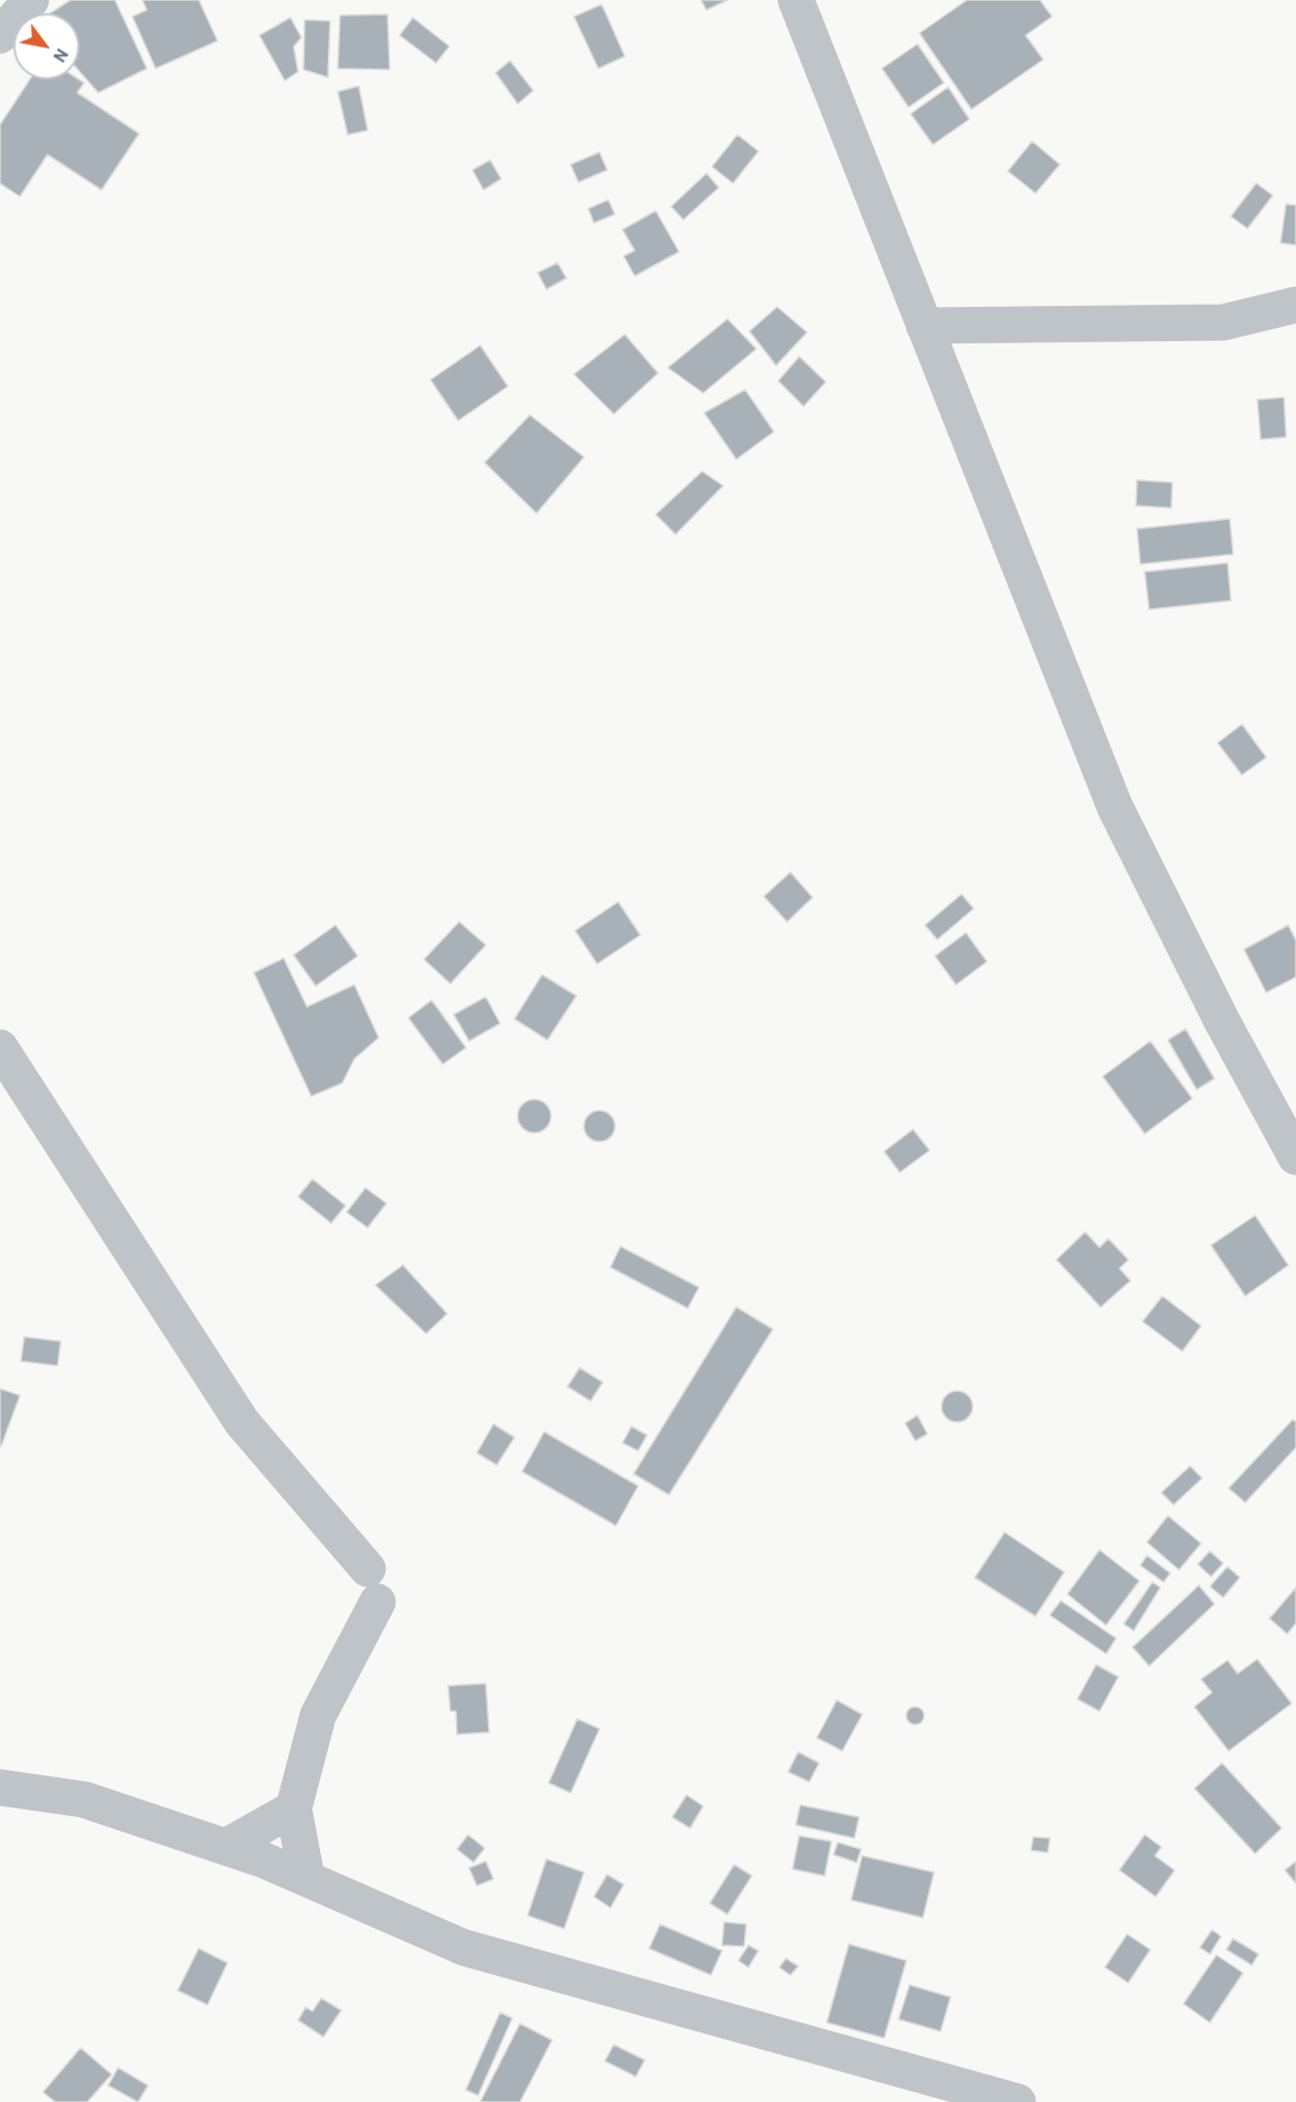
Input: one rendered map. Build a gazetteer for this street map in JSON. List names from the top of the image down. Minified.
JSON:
{"north":"bottom right"}
